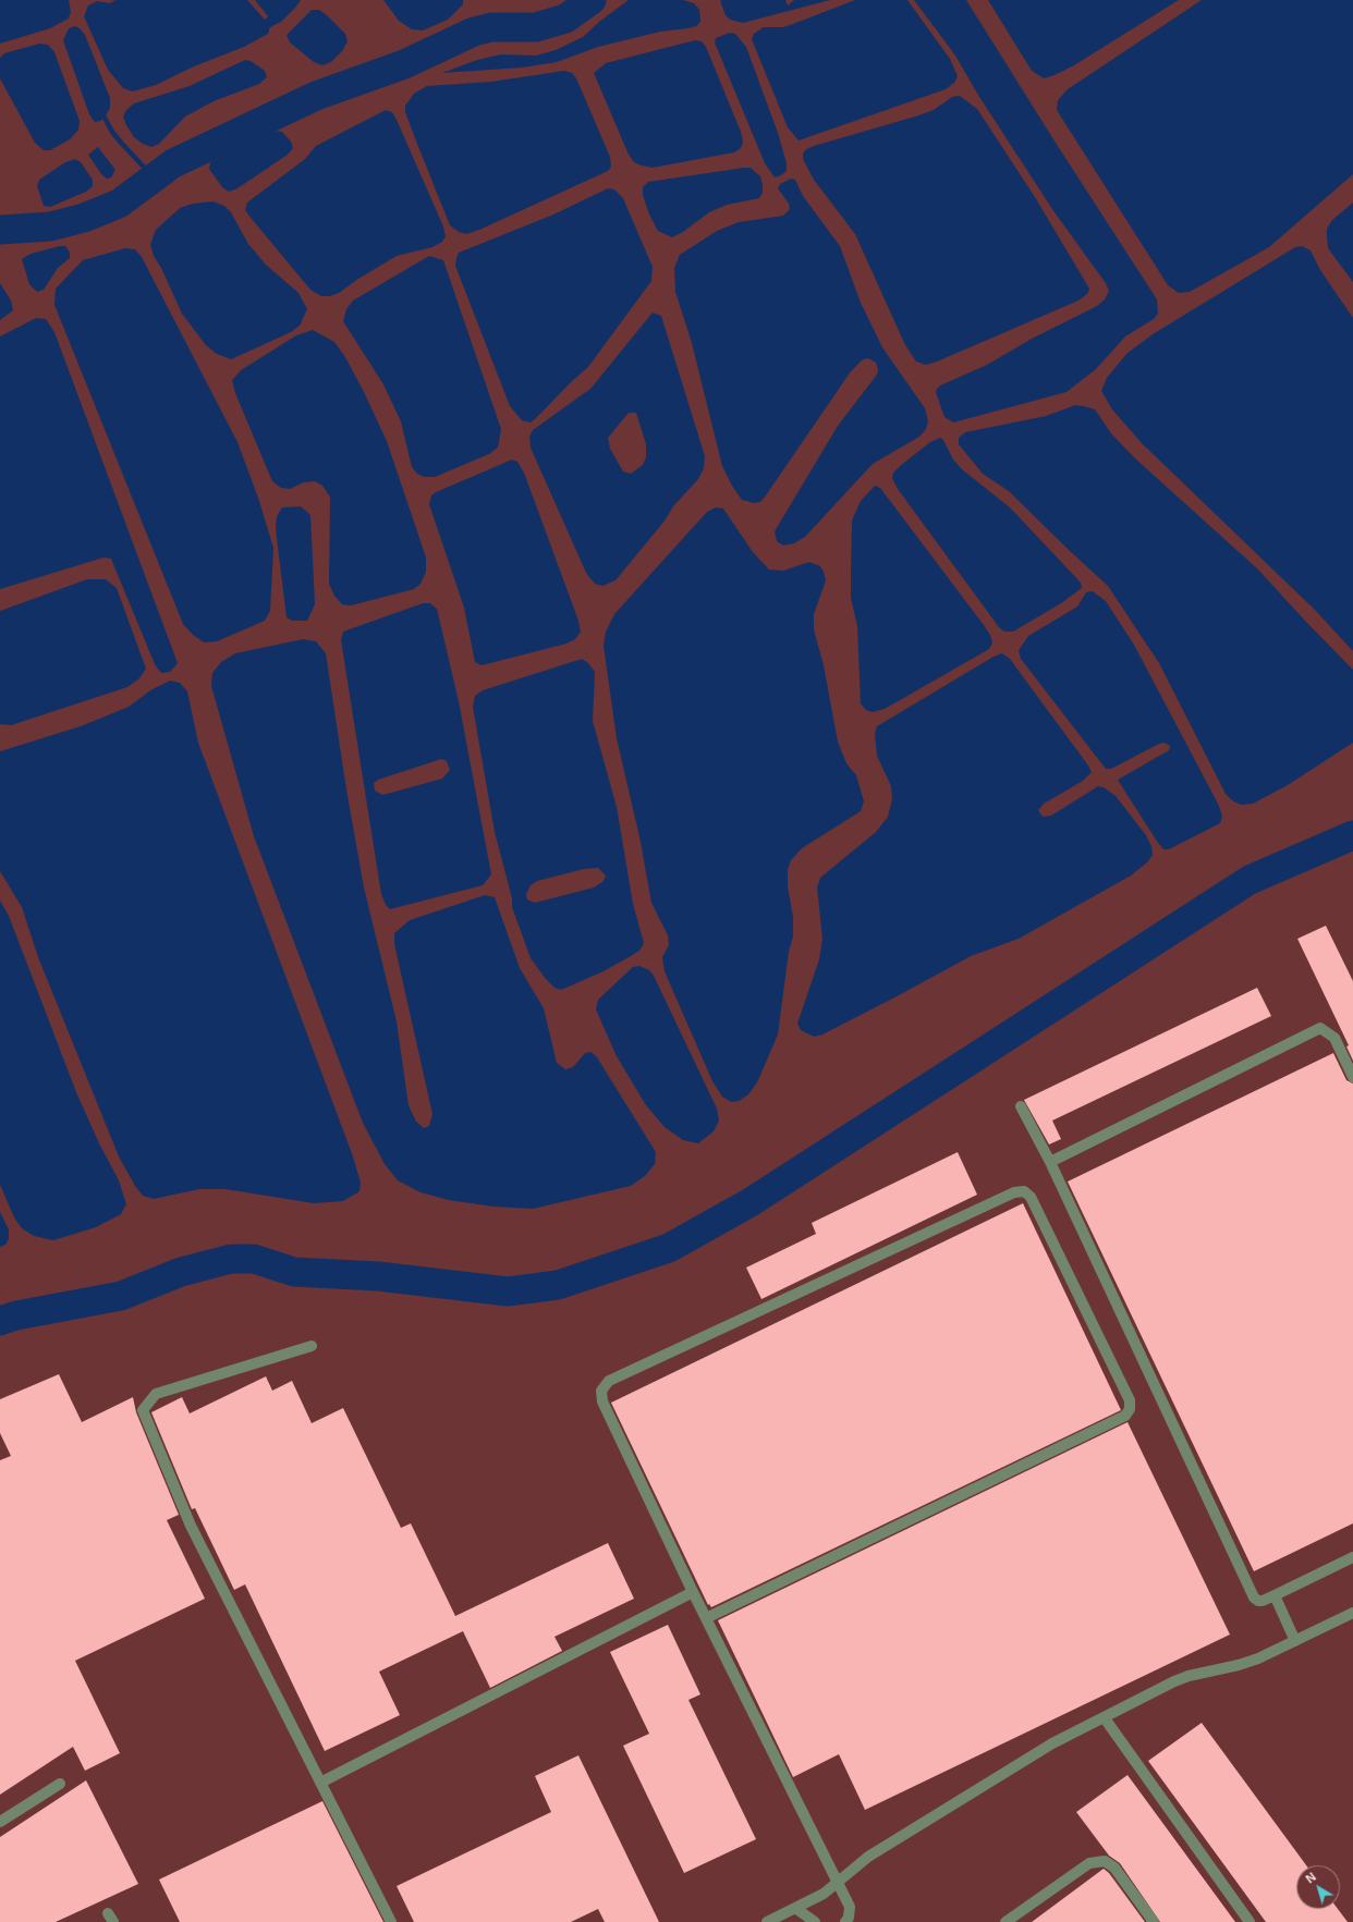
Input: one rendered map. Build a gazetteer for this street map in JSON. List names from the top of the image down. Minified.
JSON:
{"north":"top left"}
